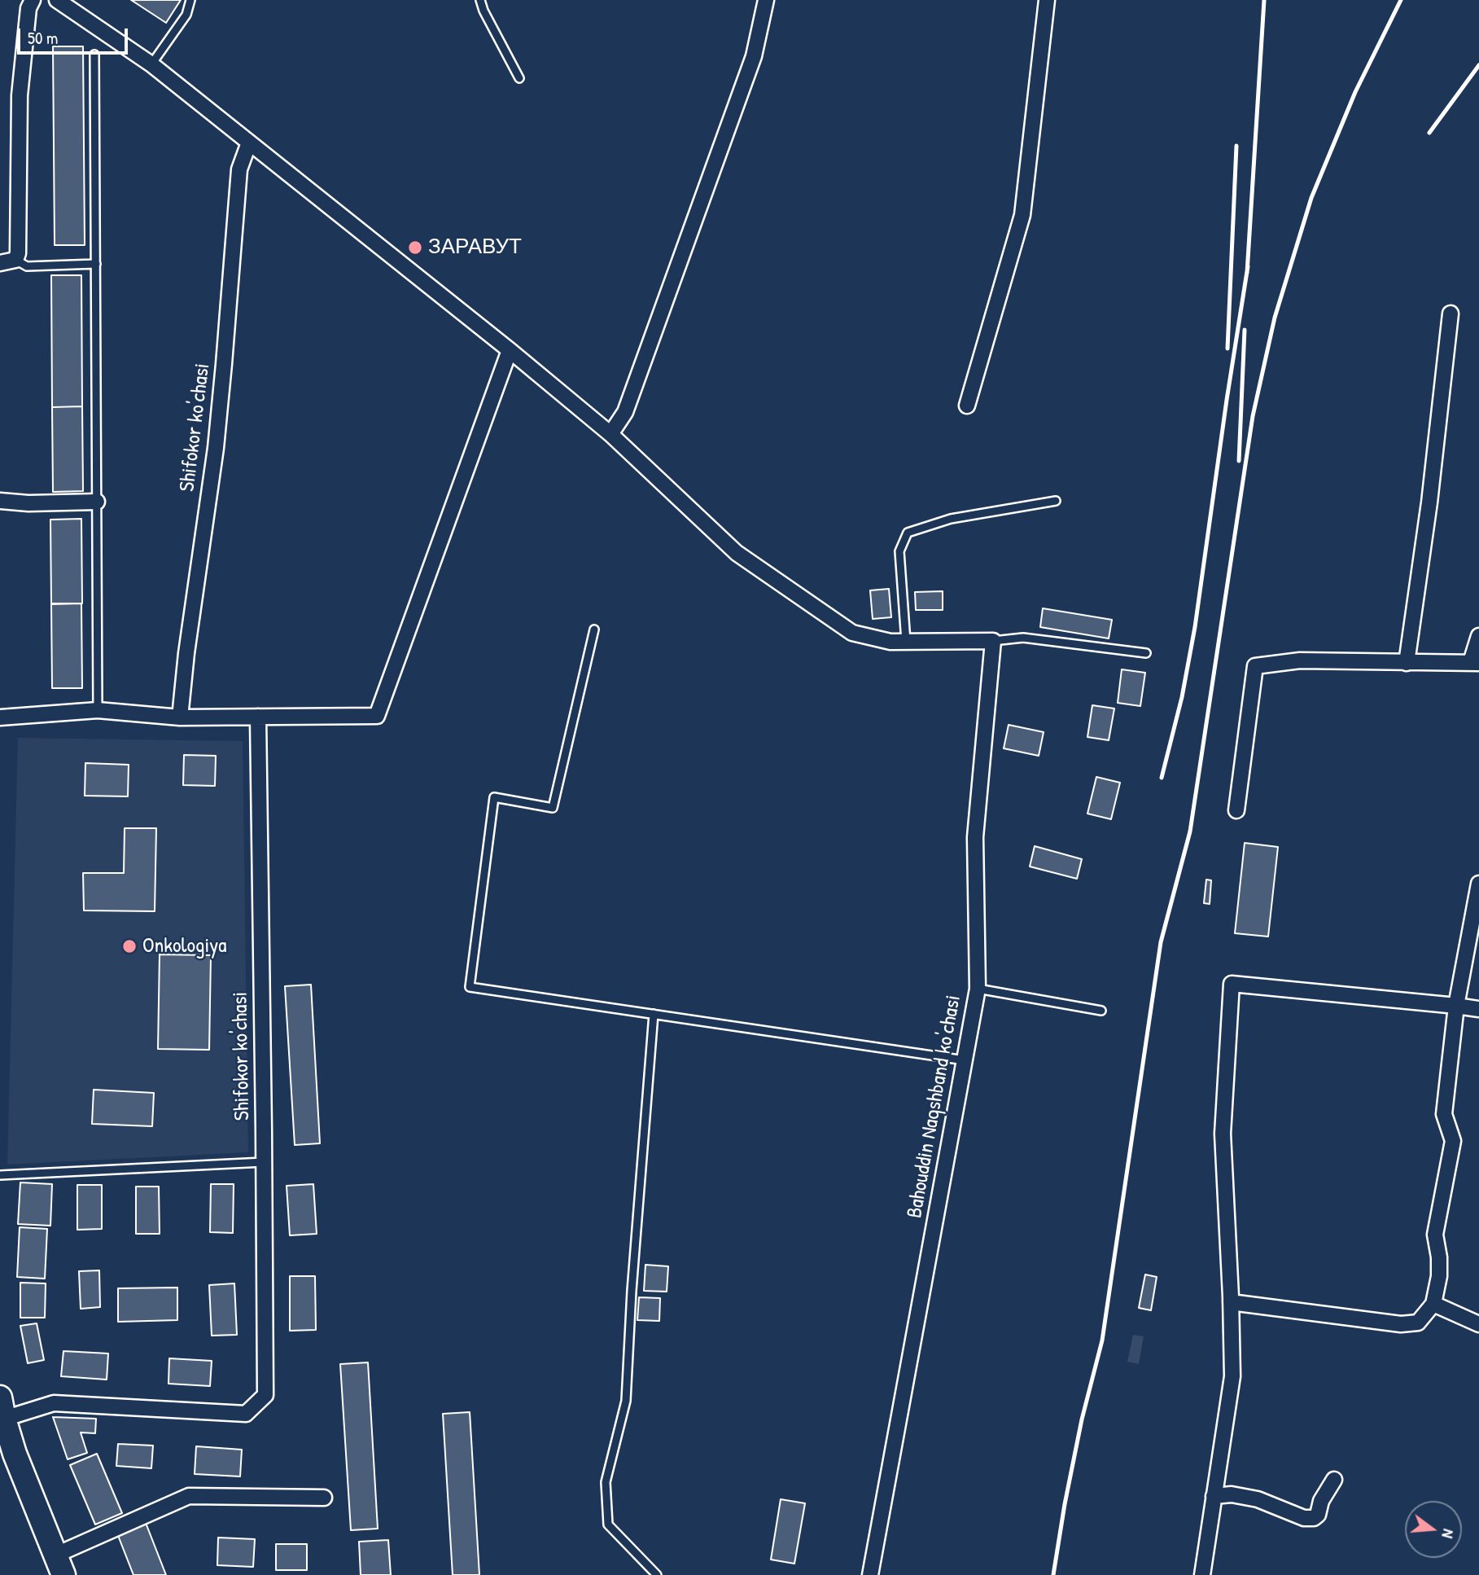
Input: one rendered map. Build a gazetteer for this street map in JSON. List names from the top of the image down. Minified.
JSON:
{"streets":{"street":["Shifokor ko'chasi","Bahouddin Naqshband ko'chasi"]},"places":["ЗАРАВУТ","Onkologiya"],"scale_bar":"50 m","north":"right"}
